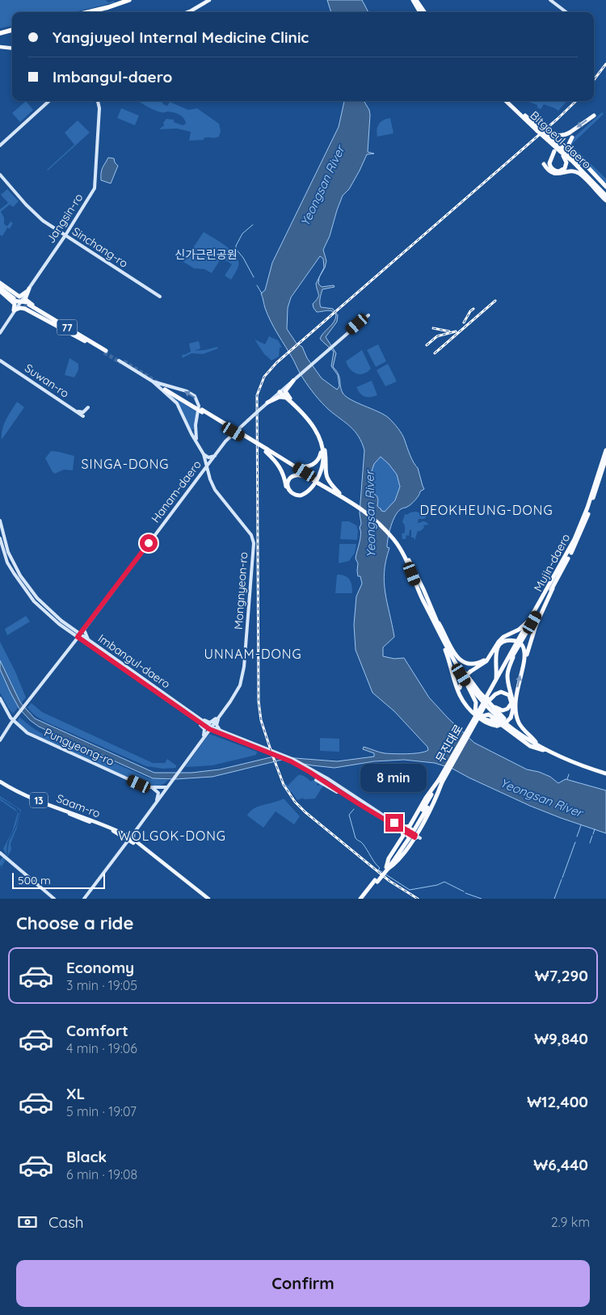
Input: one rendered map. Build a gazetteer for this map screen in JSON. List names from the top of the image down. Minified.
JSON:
{"streets":{"highway":["Bitgoeul-daero","77","Mujin-daero"],"main road":["Jangsin-ro","Sinchang-ro","Suwan-ro","Hanam-daero","Mongnyeon-ro","Imbangul-daero","Pungyeong-ro","13","Saam-ro"]},"crossings":[["Jangsin-ro","Sinchang-ro"],["Hanam-daero","Mongnyeon-ro"],["Hanam-daero","Imbangul-daero"],["Hanam-daero","Pungyeong-ro"],["Mongnyeon-ro","Imbangul-daero"],["Mongnyeon-ro","Pungyeong-ro"]],"districts":["SINGA-DONG","DEOKHEUNG-DONG","UNNAM-DONG","WOLGOK-DONG"],"water":["Yeongsan River"],"parks":["신가근린공원"],"scale_bar":"500 m","page":{"banner":["Yangjuyeol Internal Medicine Clinic","Imbangul-daero"],"bubble":"8 min","scale":"500 m","heading":"Choose a ride","list":[{"name":"Economy","note":"3 min · 19:05","value":"₩7,290"},{"name":"Comfort","note":"4 min · 19:06","value":"₩9,840"},{"name":"XL","note":"5 min · 19:07","value":"₩12,400"},{"name":"Black","note":"6 min · 19:08","value":"₩6,440"}],"pay":["Cash","2.9 km"],"buttons":"Confirm"}}
